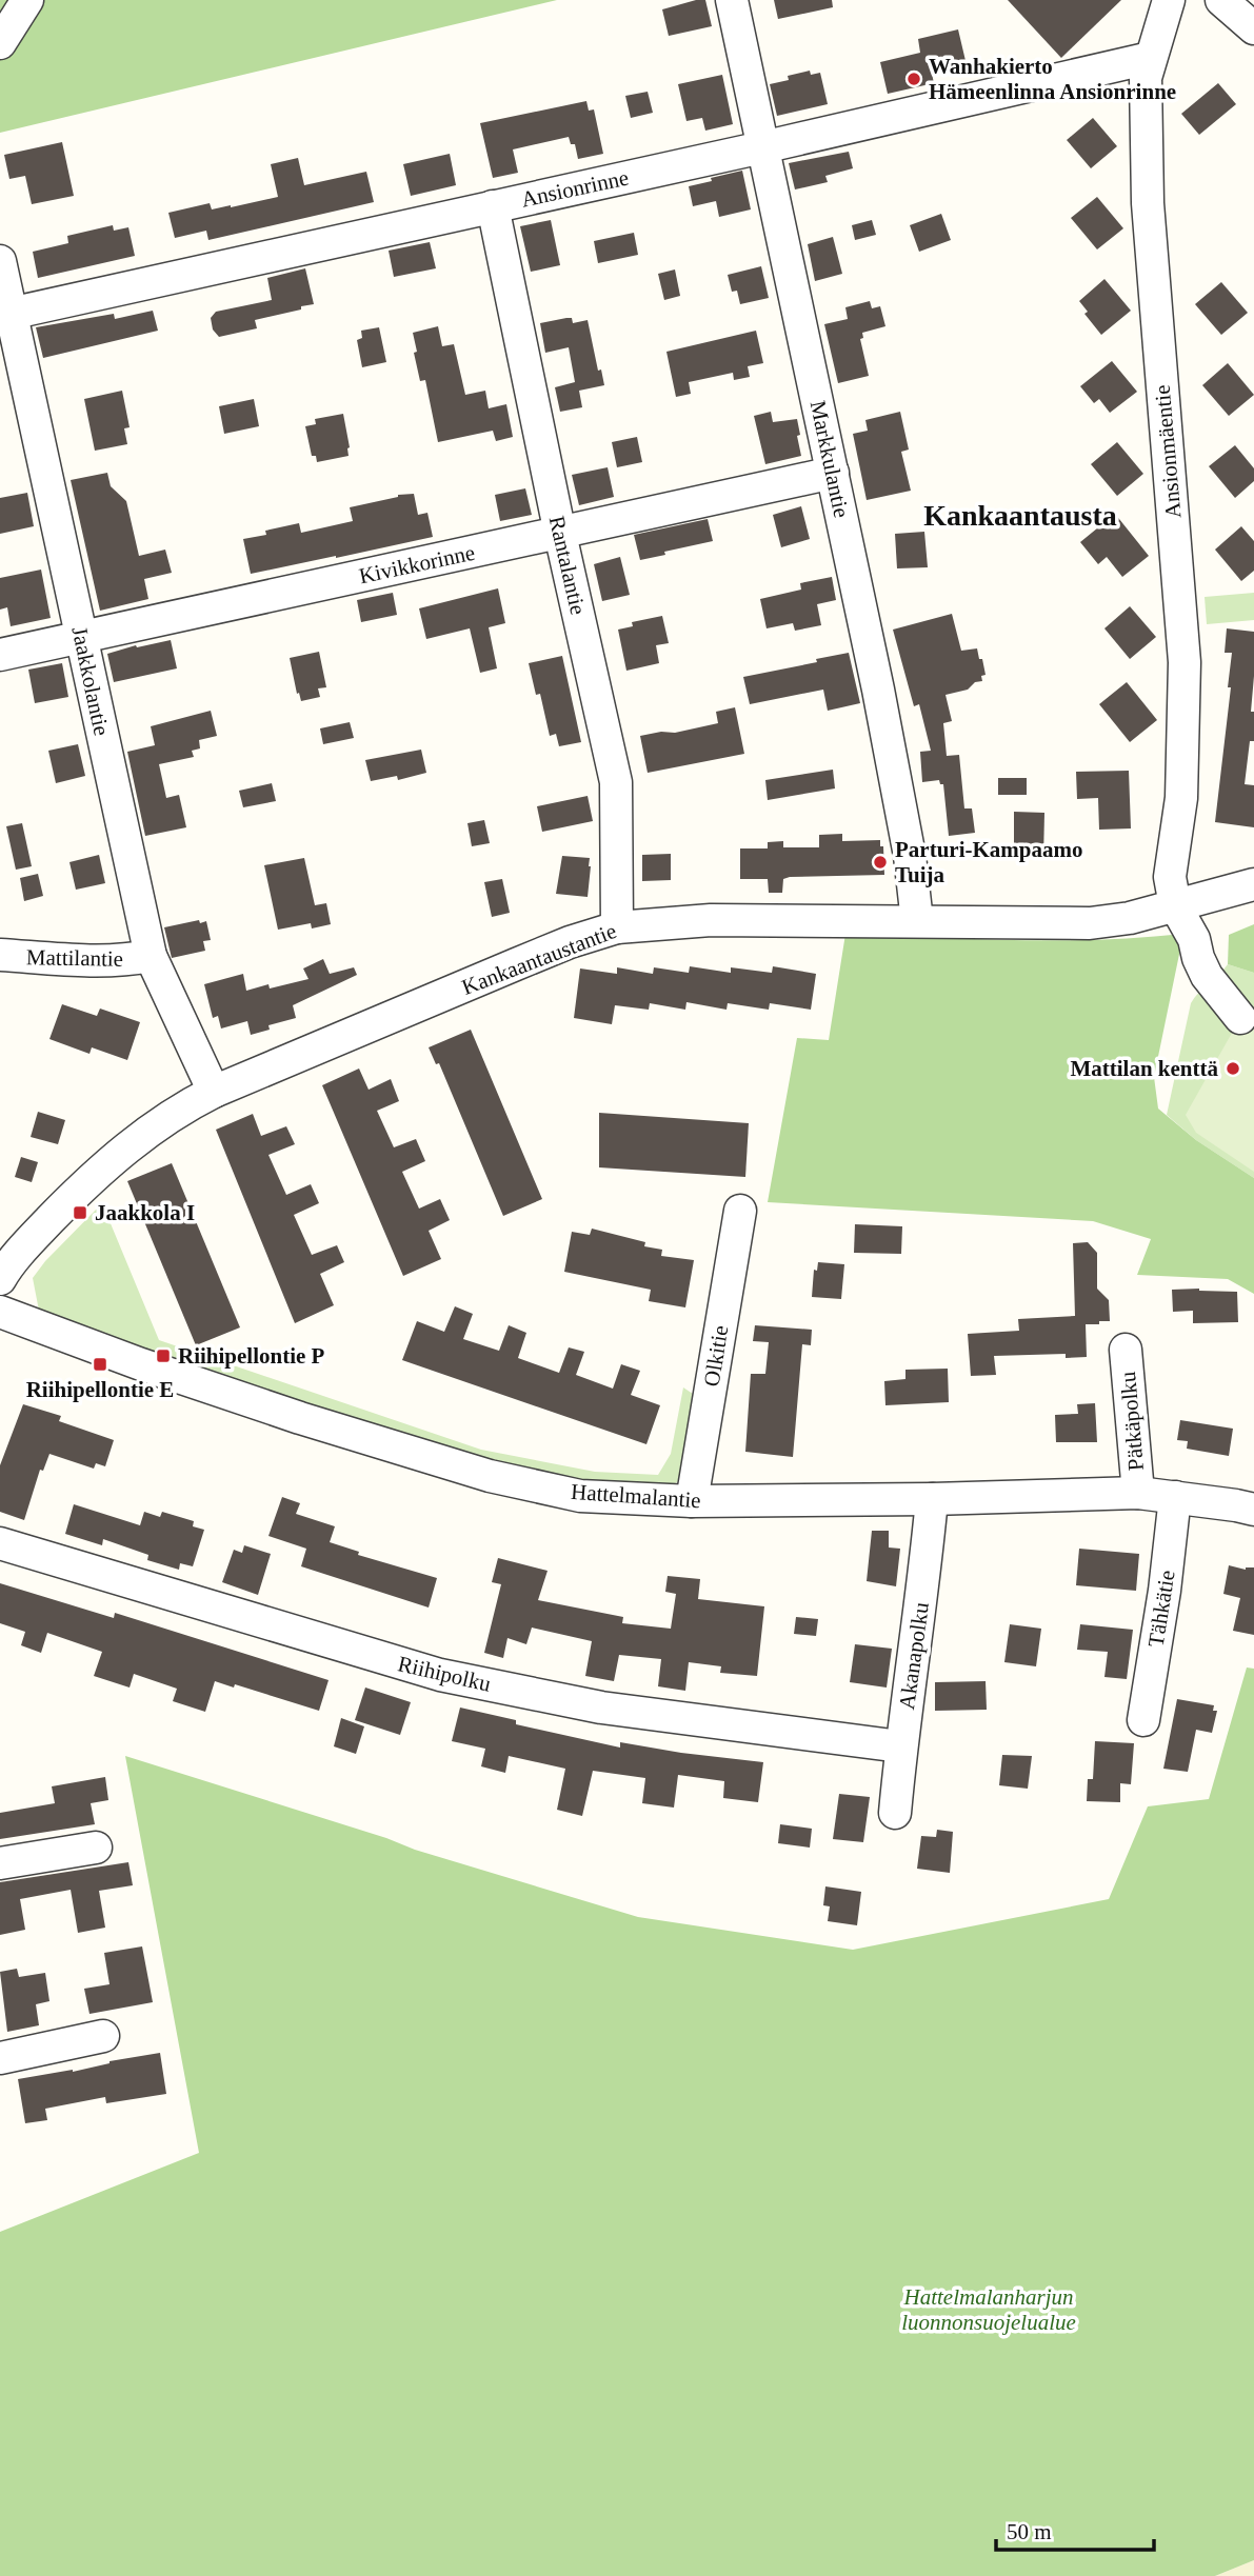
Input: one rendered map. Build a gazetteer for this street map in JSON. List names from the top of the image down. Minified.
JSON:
{"streets":{"street":["Ansionrinne","Ansionmäentie","Markkulantie","Kivikkorinne","Rantalantie","Jaakkolantie","Mattilantie","Kankaantaustantie","Olkitie","Pätkäpolku","Hattelmalantie","Tähkätie","Akanapolku","Riihipolku"]},"crossings":[["Ansionrinne","Ansionmäentie"],["Ansionrinne","Markkulantie"],["Ansionrinne","Rantalantie"],["Ansionrinne","Jaakkolantie"],["Ansionmäentie","Kankaantaustantie"],["Markkulantie","Kivikkorinne"],["Markkulantie","Kankaantaustantie"],["Kivikkorinne","Rantalantie"],["Kivikkorinne","Jaakkolantie"],["Rantalantie","Kankaantaustantie"],["Jaakkolantie","Mattilantie"],["Jaakkolantie","Kankaantaustantie"],["Olkitie","Hattelmalantie"],["Pätkäpolku","Hattelmalantie"],["Hattelmalantie","Tähkätie"],["Hattelmalantie","Akanapolku"],["Akanapolku","Riihipolku"]],"districts":["Kankaantausta"],"parks":["Hattelmalanharjun luonnonsuojelualue"],"places":{"other":["Wanhakierto Hämeenlinna Ansionrinne","Parturi-Kampaamo Tuija","Mattilan kenttä"],"transit":["Jaakkola I","Riihipellontie P","Riihipellontie E"]},"scale_bar":"50 m"}
